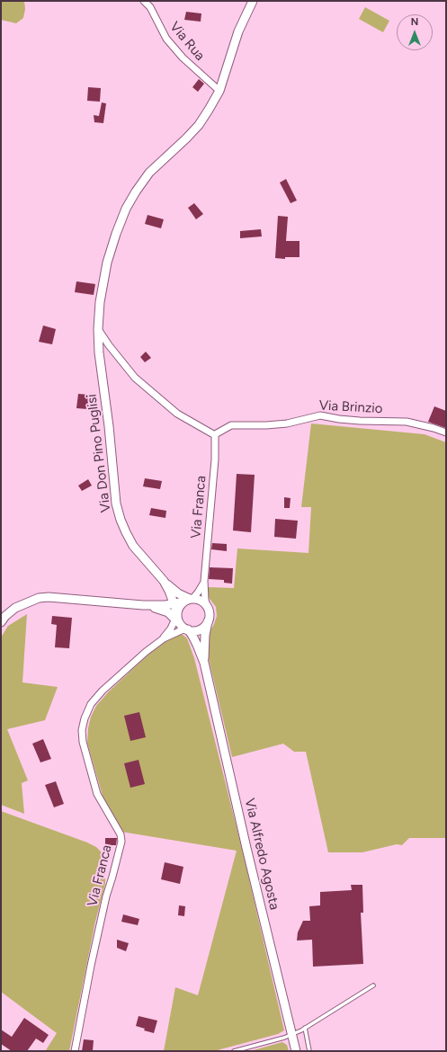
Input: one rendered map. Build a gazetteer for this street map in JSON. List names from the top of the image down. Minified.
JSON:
{"streets":{"street":["Via Rua","Via Brinzio","Via Don Pino Puglisi","Via Franca","Via Alfredo Agosta"]},"crossings":[["Via Rua","Via Don Pino Puglisi"],["Via Brinzio","Via Franca"],["Via Franca","Via Alfredo Agosta"]],"north":"top"}
